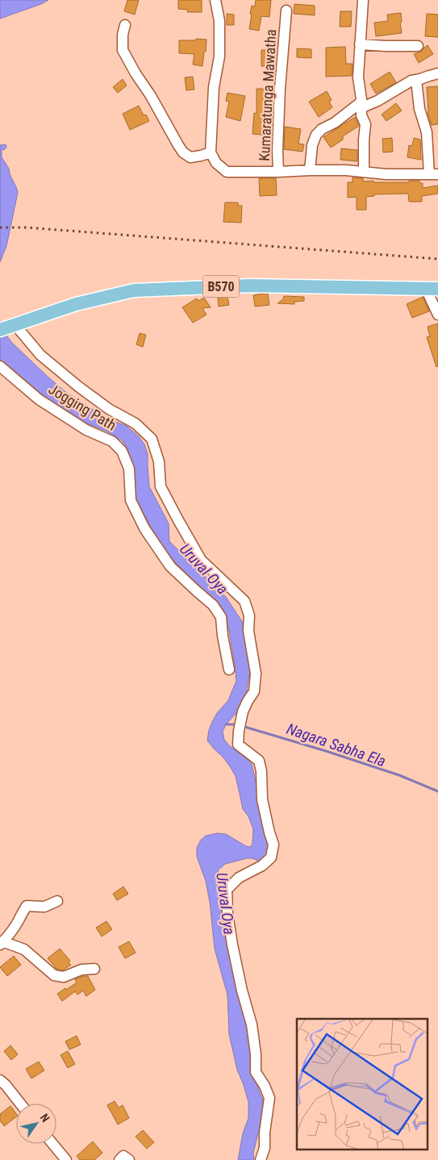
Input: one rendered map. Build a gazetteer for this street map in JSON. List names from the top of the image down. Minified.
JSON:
{"streets":{"main road":["B570"],"street":["Kumaratunga Mawatha","Jogging Path"]},"water":["Uruval Oya","Nagara Sabha Ela"],"north":"top right"}
